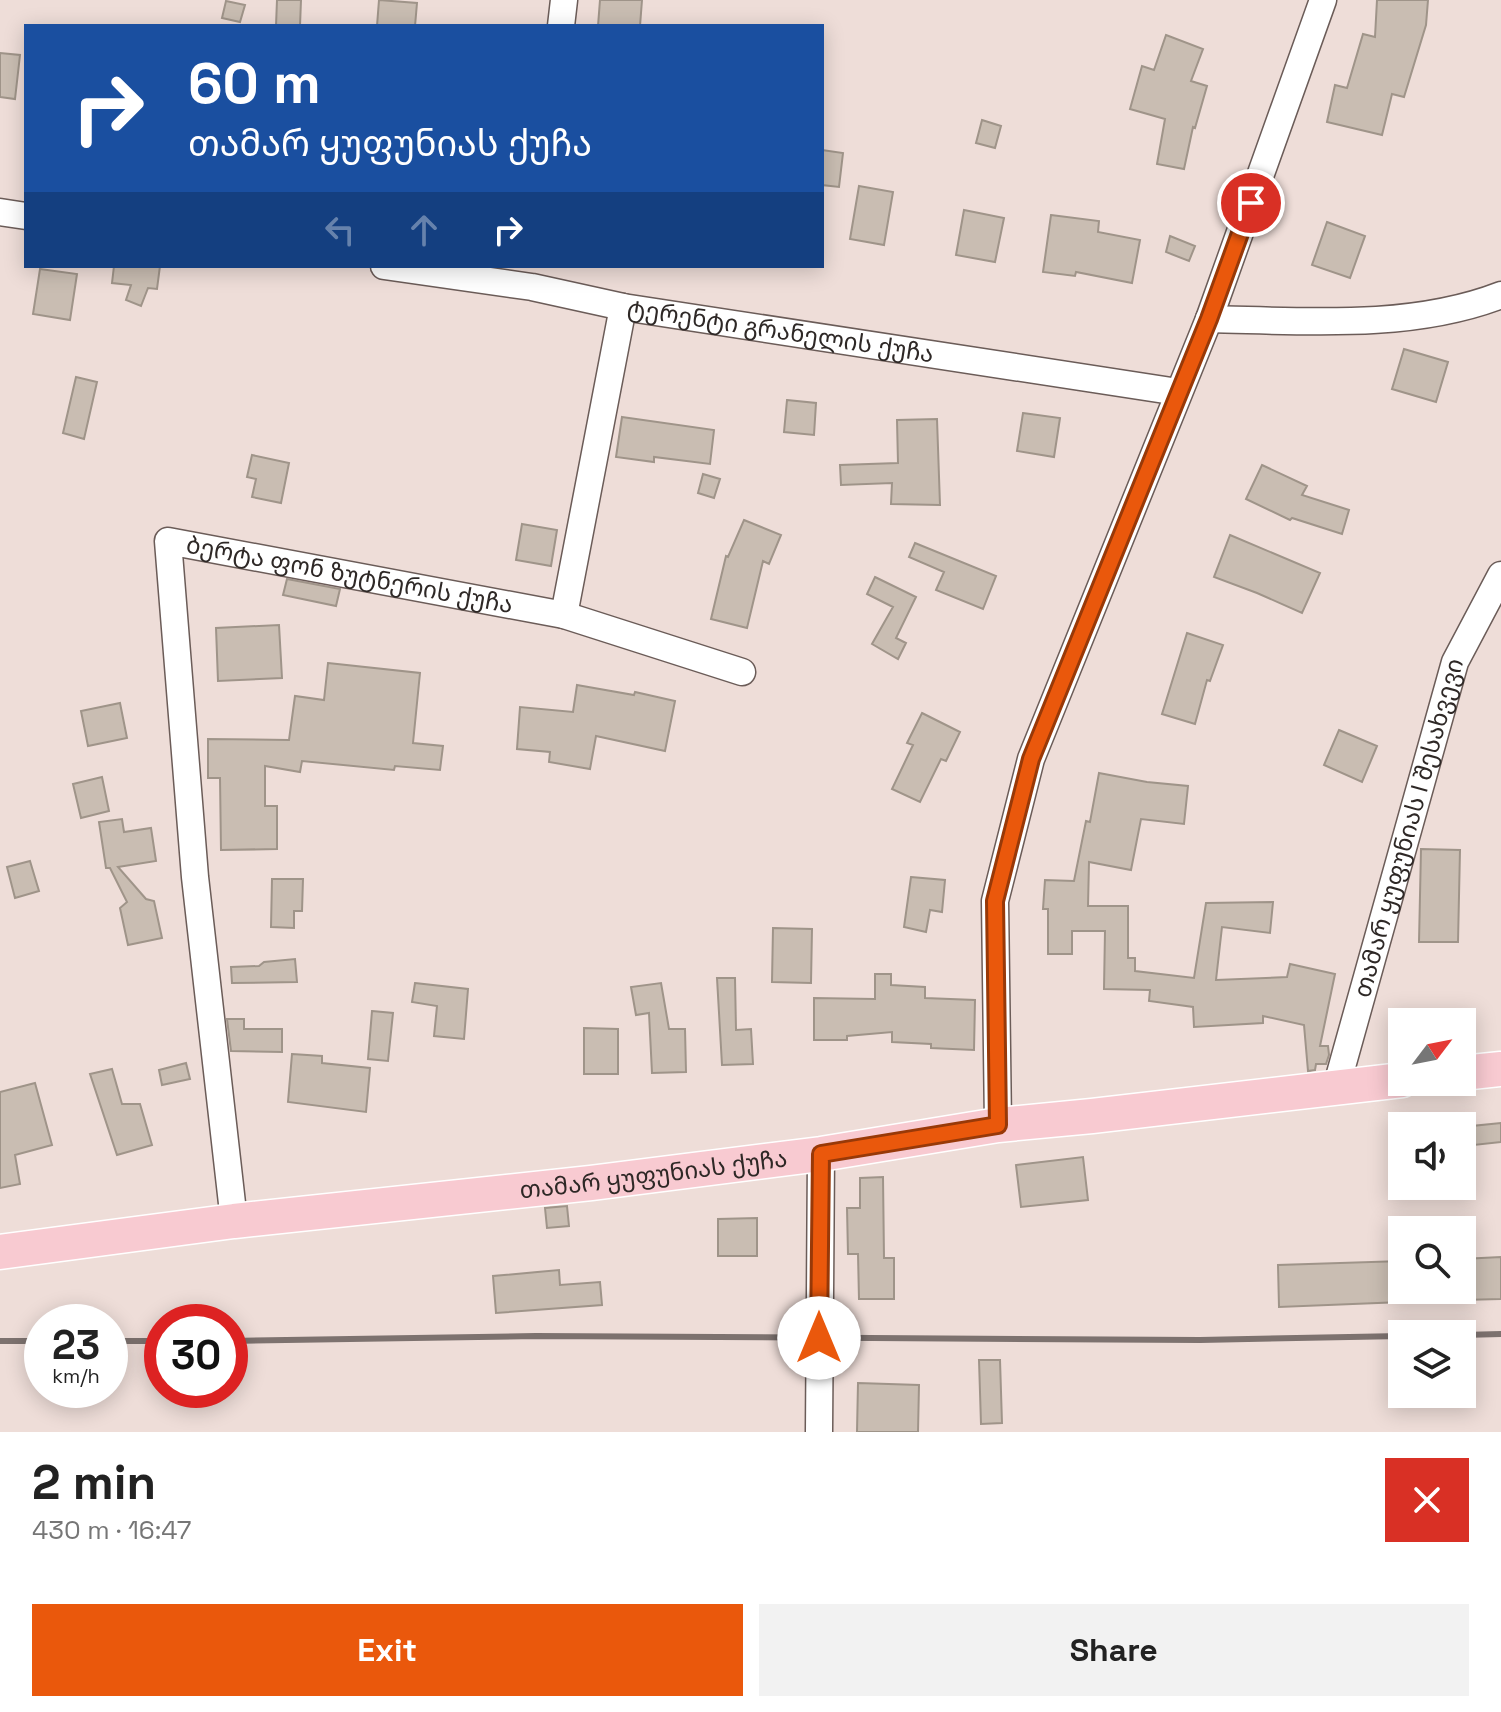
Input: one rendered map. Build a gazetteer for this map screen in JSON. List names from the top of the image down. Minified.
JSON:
{"streets":{"main road":["თამარ ყუფუნიას ქუჩა"],"street":["ტერენტი გრანელის ქუჩა","ბერტა ფონ ზუტნერის ქუჩა","თამარ ყუფუნიას I შესახვევი"]},"crossings":[["ბერტა ფონ ზუტნერის ქუჩა","თამარ ყუფუნიას ქუჩა"],["თამარ ყუფუნიას I შესახვევი","თამარ ყუფუნიას ქუჩა"]],"north":"top right","page":{"turn":["60 m","თამარ ყუფუნიას ქუჩა"],"speed":"23 km/h","limit":"30","heading":["2 min","430 m · 16:47"],"buttons":["Exit","Share"]}}
